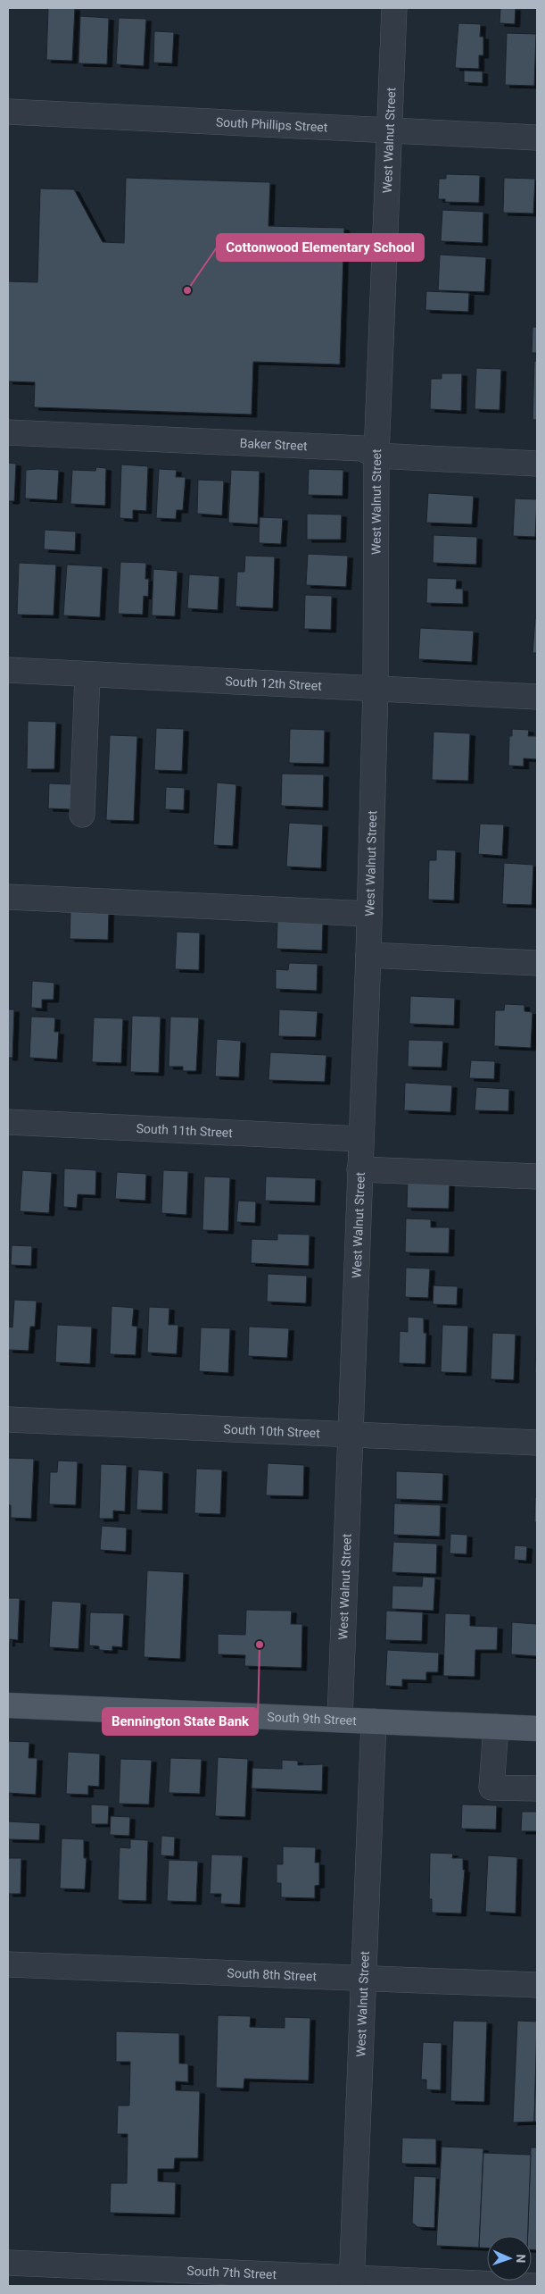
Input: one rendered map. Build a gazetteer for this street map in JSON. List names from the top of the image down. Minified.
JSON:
{"streets":{"main road":["South 9th Street"],"street":["South Phillips Street","West Walnut Street","Baker Street","South 12th Street","South 11th Street","South 10th Street","South 8th Street","South 7th Street"]},"crossings":[["South Phillips Street","West Walnut Street"],["West Walnut Street","Baker Street"],["West Walnut Street","South 12th Street"],["West Walnut Street","South 11th Street"],["West Walnut Street","South 10th Street"],["West Walnut Street","South 9th Street"],["West Walnut Street","South 8th Street"],["West Walnut Street","South 7th Street"]],"places":["Cottonwood Elementary School","Bennington State Bank"],"north":"right"}
